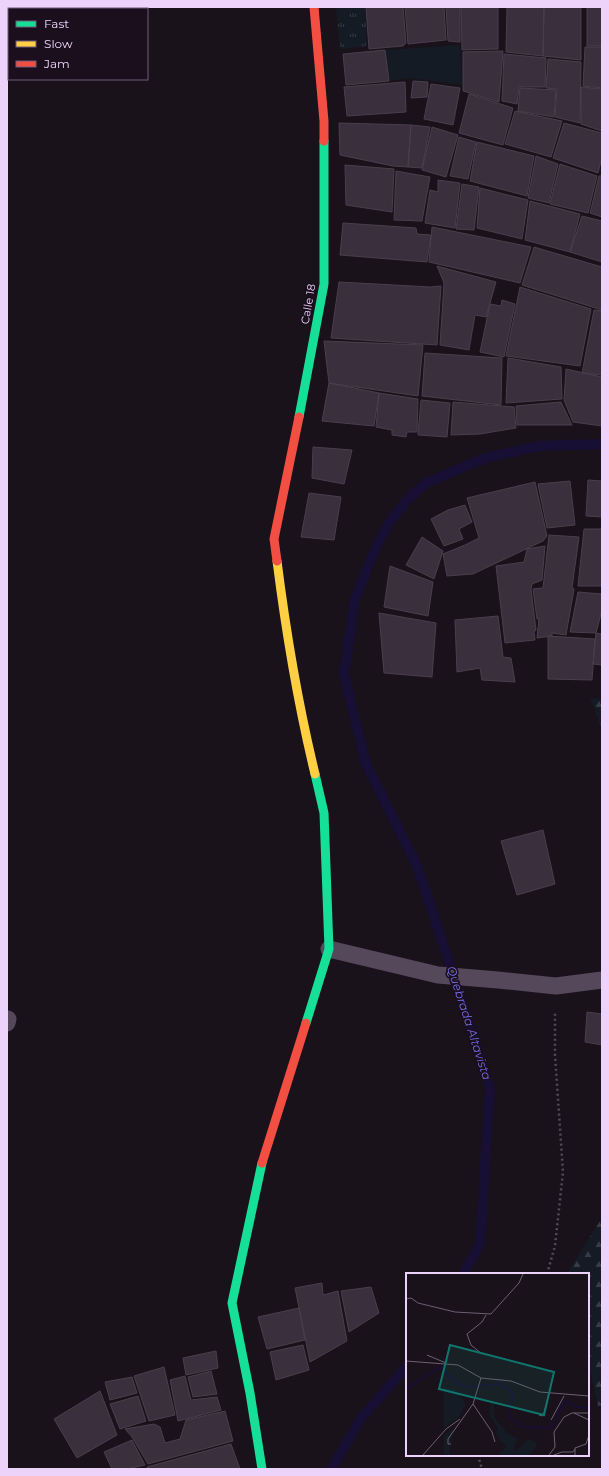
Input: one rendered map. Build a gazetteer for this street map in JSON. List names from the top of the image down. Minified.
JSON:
{"streets":{"street":["Calle 18"]},"water":["Quebrada Altavista"],"legend":["Fast","Slow","Jam"]}
